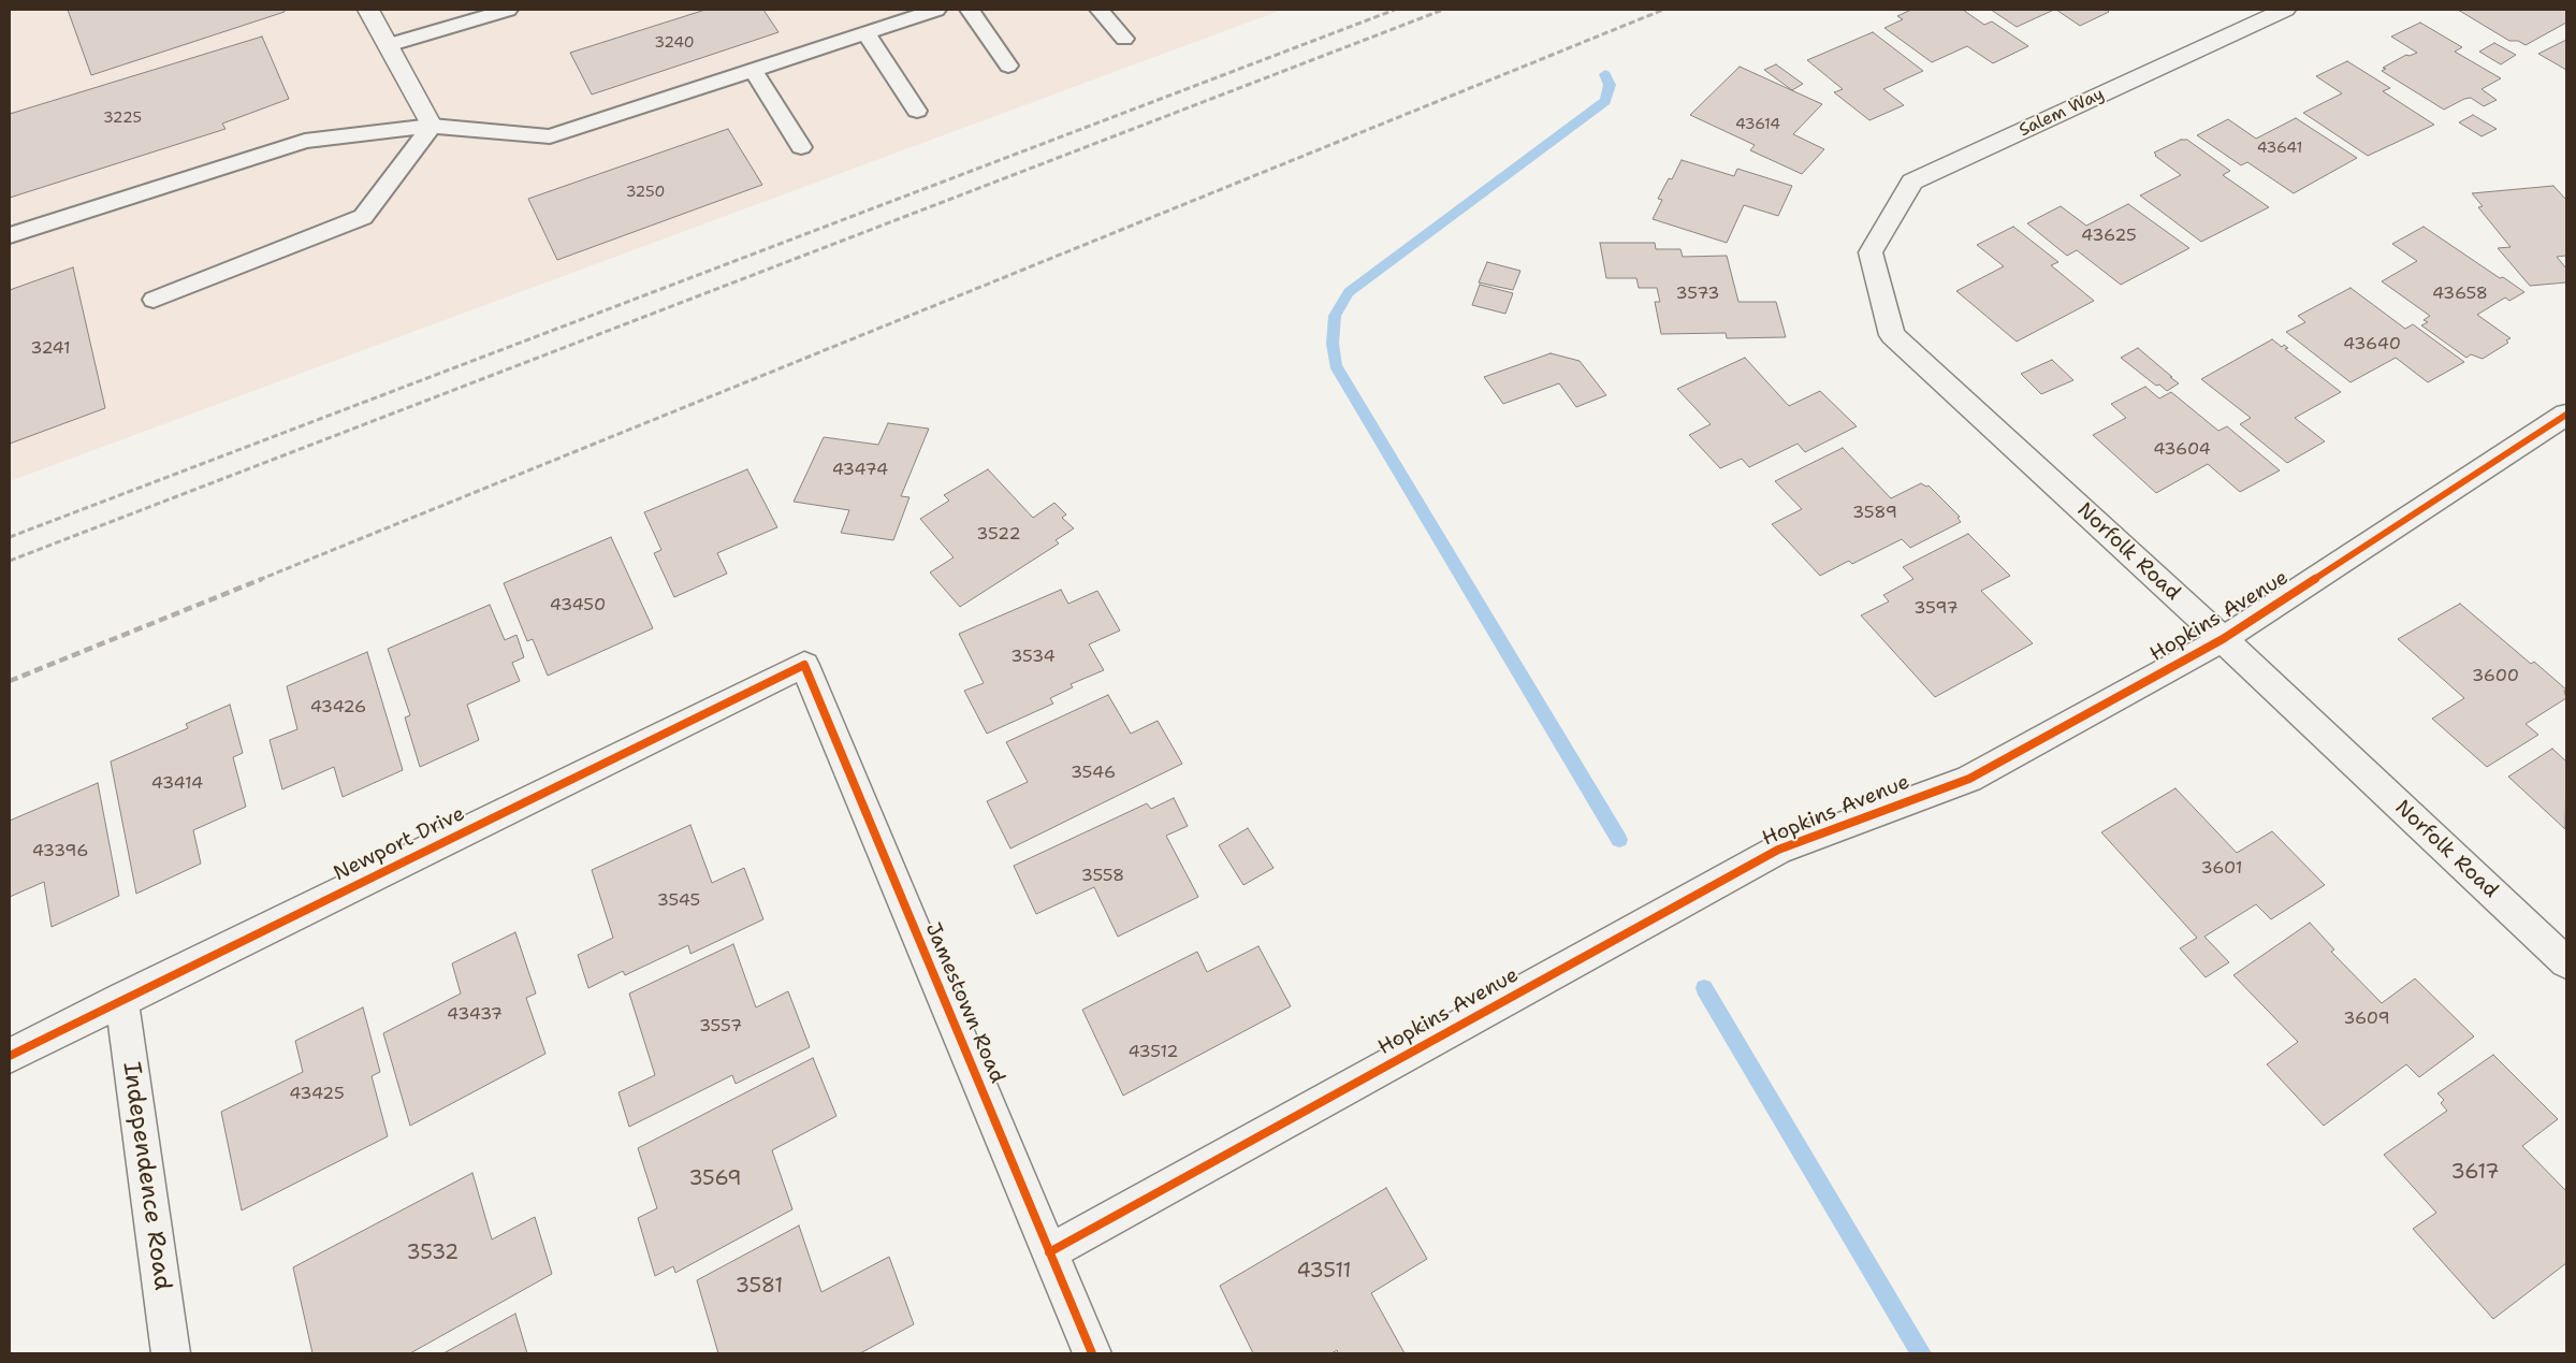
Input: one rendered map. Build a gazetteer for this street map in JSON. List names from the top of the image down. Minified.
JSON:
{"streets":{"street":["Salem Way","Norfolk Road","Hopkins Avenue","Newport Drive","Jamestown Road","Independence Road"]},"crossings":[["Salem Way","Norfolk Road"],["Norfolk Road","Hopkins Avenue"],["Hopkins Avenue","Jamestown Road"],["Newport Drive","Jamestown Road"],["Newport Drive","Independence Road"]],"house_numbers":["3240","3225","43614","43641","3250","43625","3573","43658","43640","3241","43604","43474","3589","3522","43450","3597","3534","3600","43426","3546","43414","43396","3601","3558","3545","43437","3609","3557","43512","43425","3617","3569","3532","43511","3581"]}
